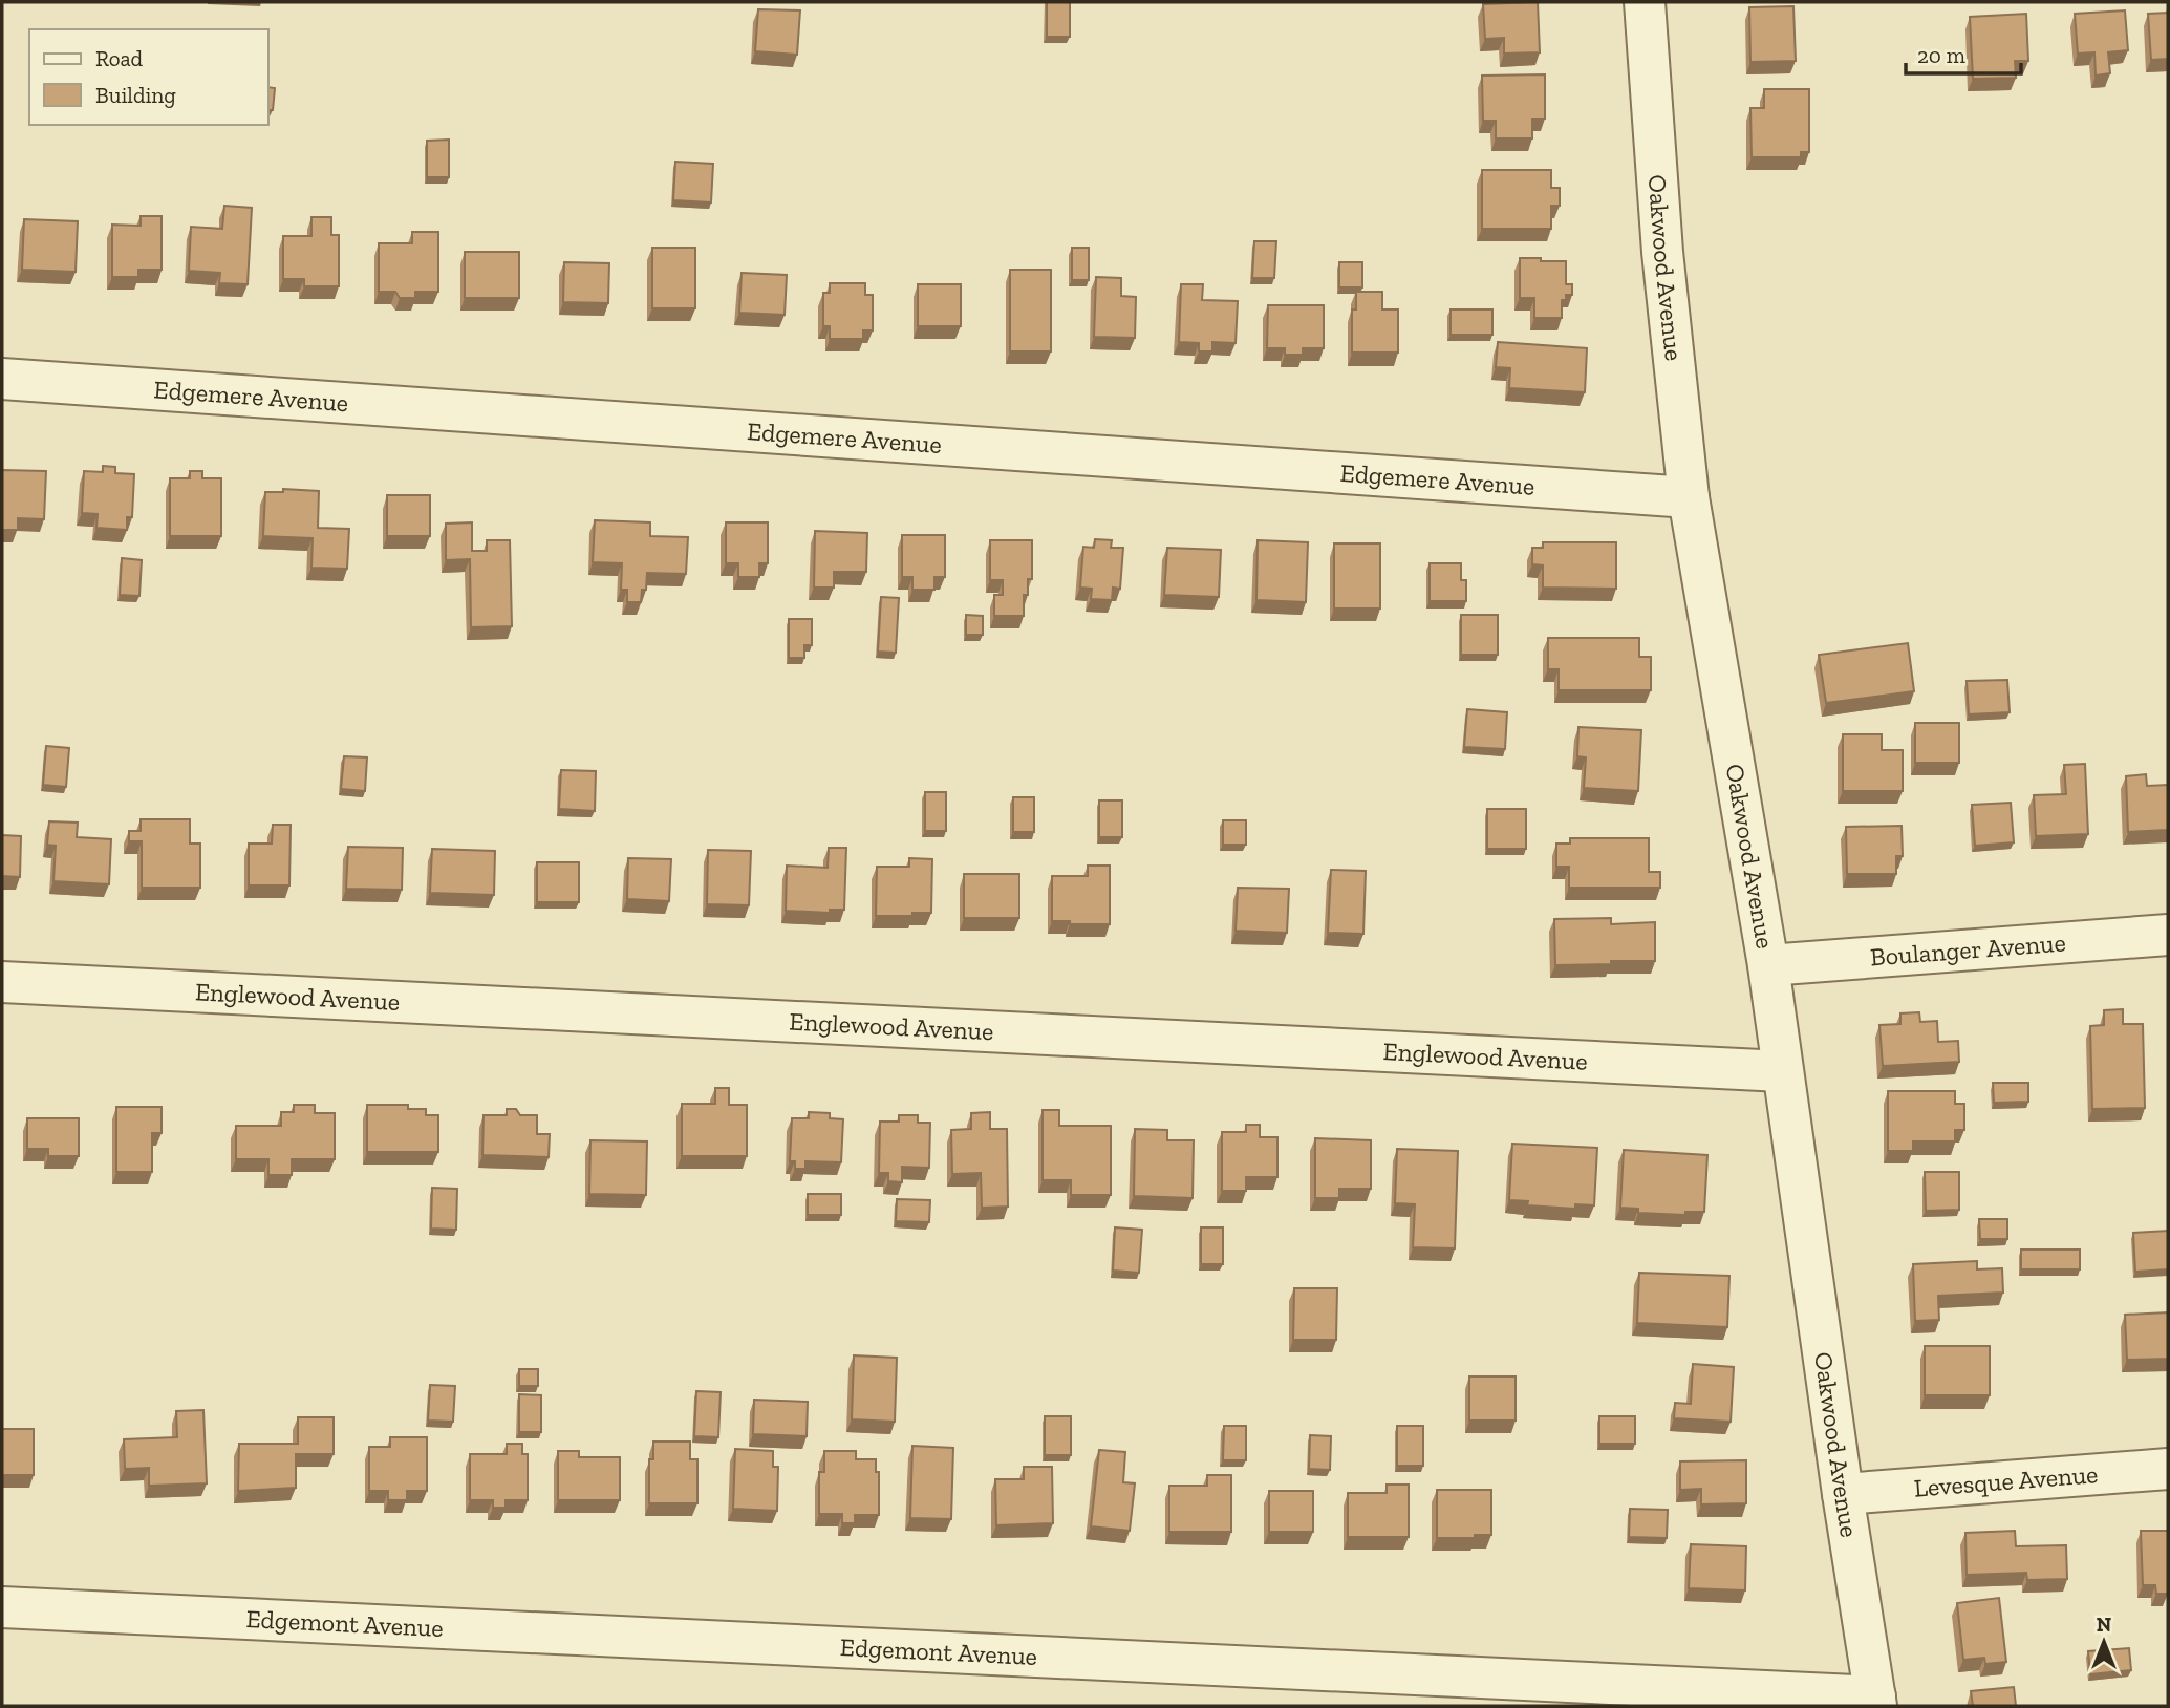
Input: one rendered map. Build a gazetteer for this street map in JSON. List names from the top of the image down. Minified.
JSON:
{"streets":{"street":["Oakwood Avenue","Edgemere Avenue","Boulanger Avenue","Englewood Avenue","Levesque Avenue","Edgemont Avenue"]},"crossings":[["Oakwood Avenue","Edgemere Avenue"],["Oakwood Avenue","Boulanger Avenue"],["Oakwood Avenue","Englewood Avenue"],["Oakwood Avenue","Levesque Avenue"],["Oakwood Avenue","Edgemont Avenue"]],"legend":["Road","Building"],"scale_bar":"20 m","north":"top"}
